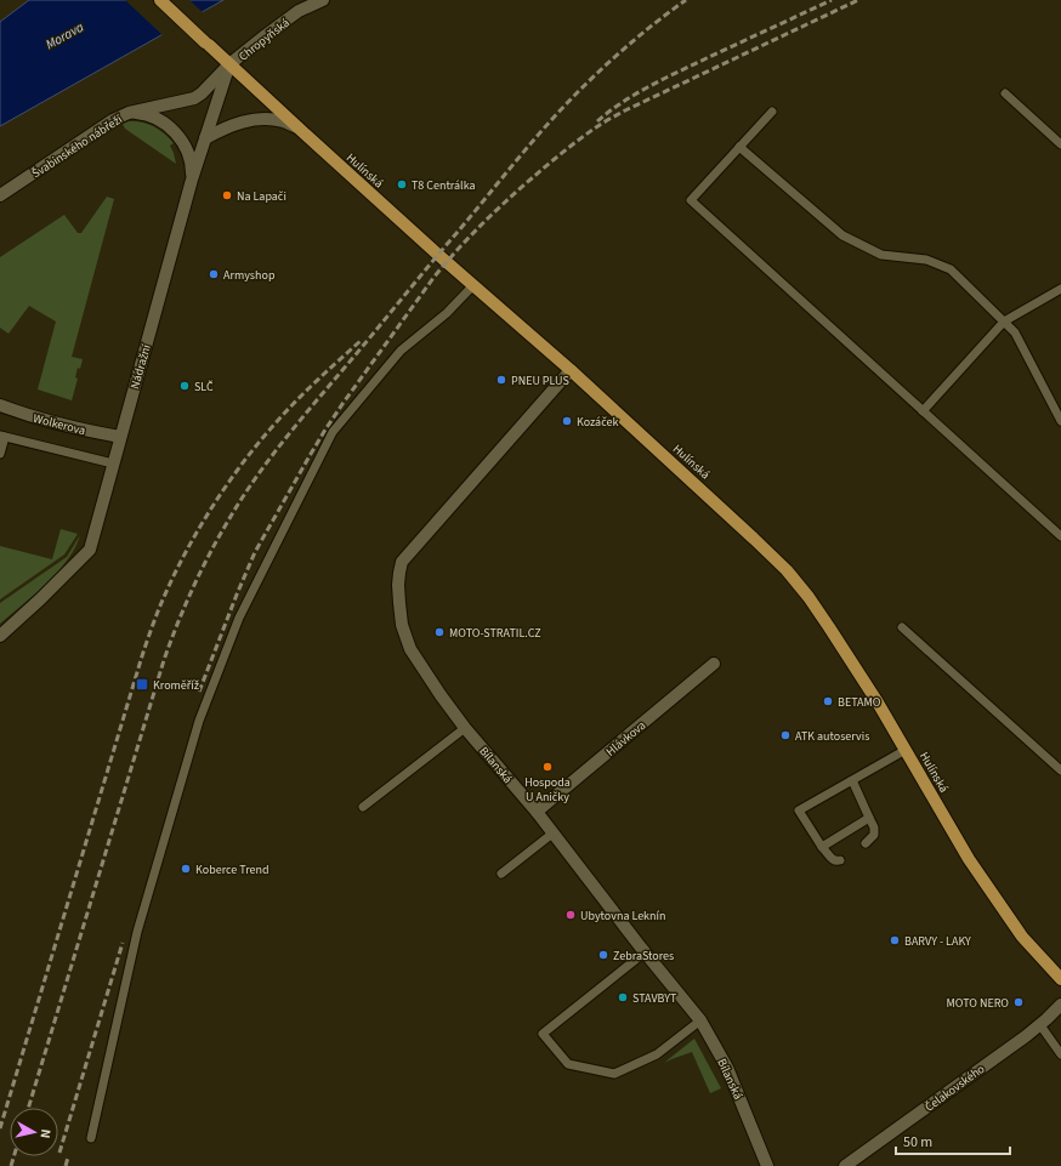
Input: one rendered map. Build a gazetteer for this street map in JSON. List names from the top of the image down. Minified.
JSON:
{"streets":{"main road":["Hulínská"],"street":["Chropyňská","Švabinského nábřeží","Nádražní","Wolkerova","Hlávkova","Bílanská","Čelakovského"]},"crossings":[["Chropyňská","Švabinského nábřeží"],["Chropyňská","Hulínská"],["Chropyňská","Nádražní"],["Švabinského nábřeží","Hulínská"],["Švabinského nábřeží","Nádražní"],["Hulínská","Nádražní"],["Hulínská","Bílanská"],["Nádražní","Wolkerova"],["Hlávkova","Bílanská"]],"water":["Morava"],"places":{"other":["T8 Centrálka","Na Lapači","Armyshop","PNEU PLUS","SLČ","Kozáček","MOTO-STRATIL.CZ","BETAMO","ATK autoservis","Hospoda U Aničky","Koberce Trend","Ubytovna Leknín","BARVY - LAKY","ZebraStores","STAVBYT","MOTO NERO"],"transit":["Kroměříž"]},"scale_bar":"50 m","north":"right"}
